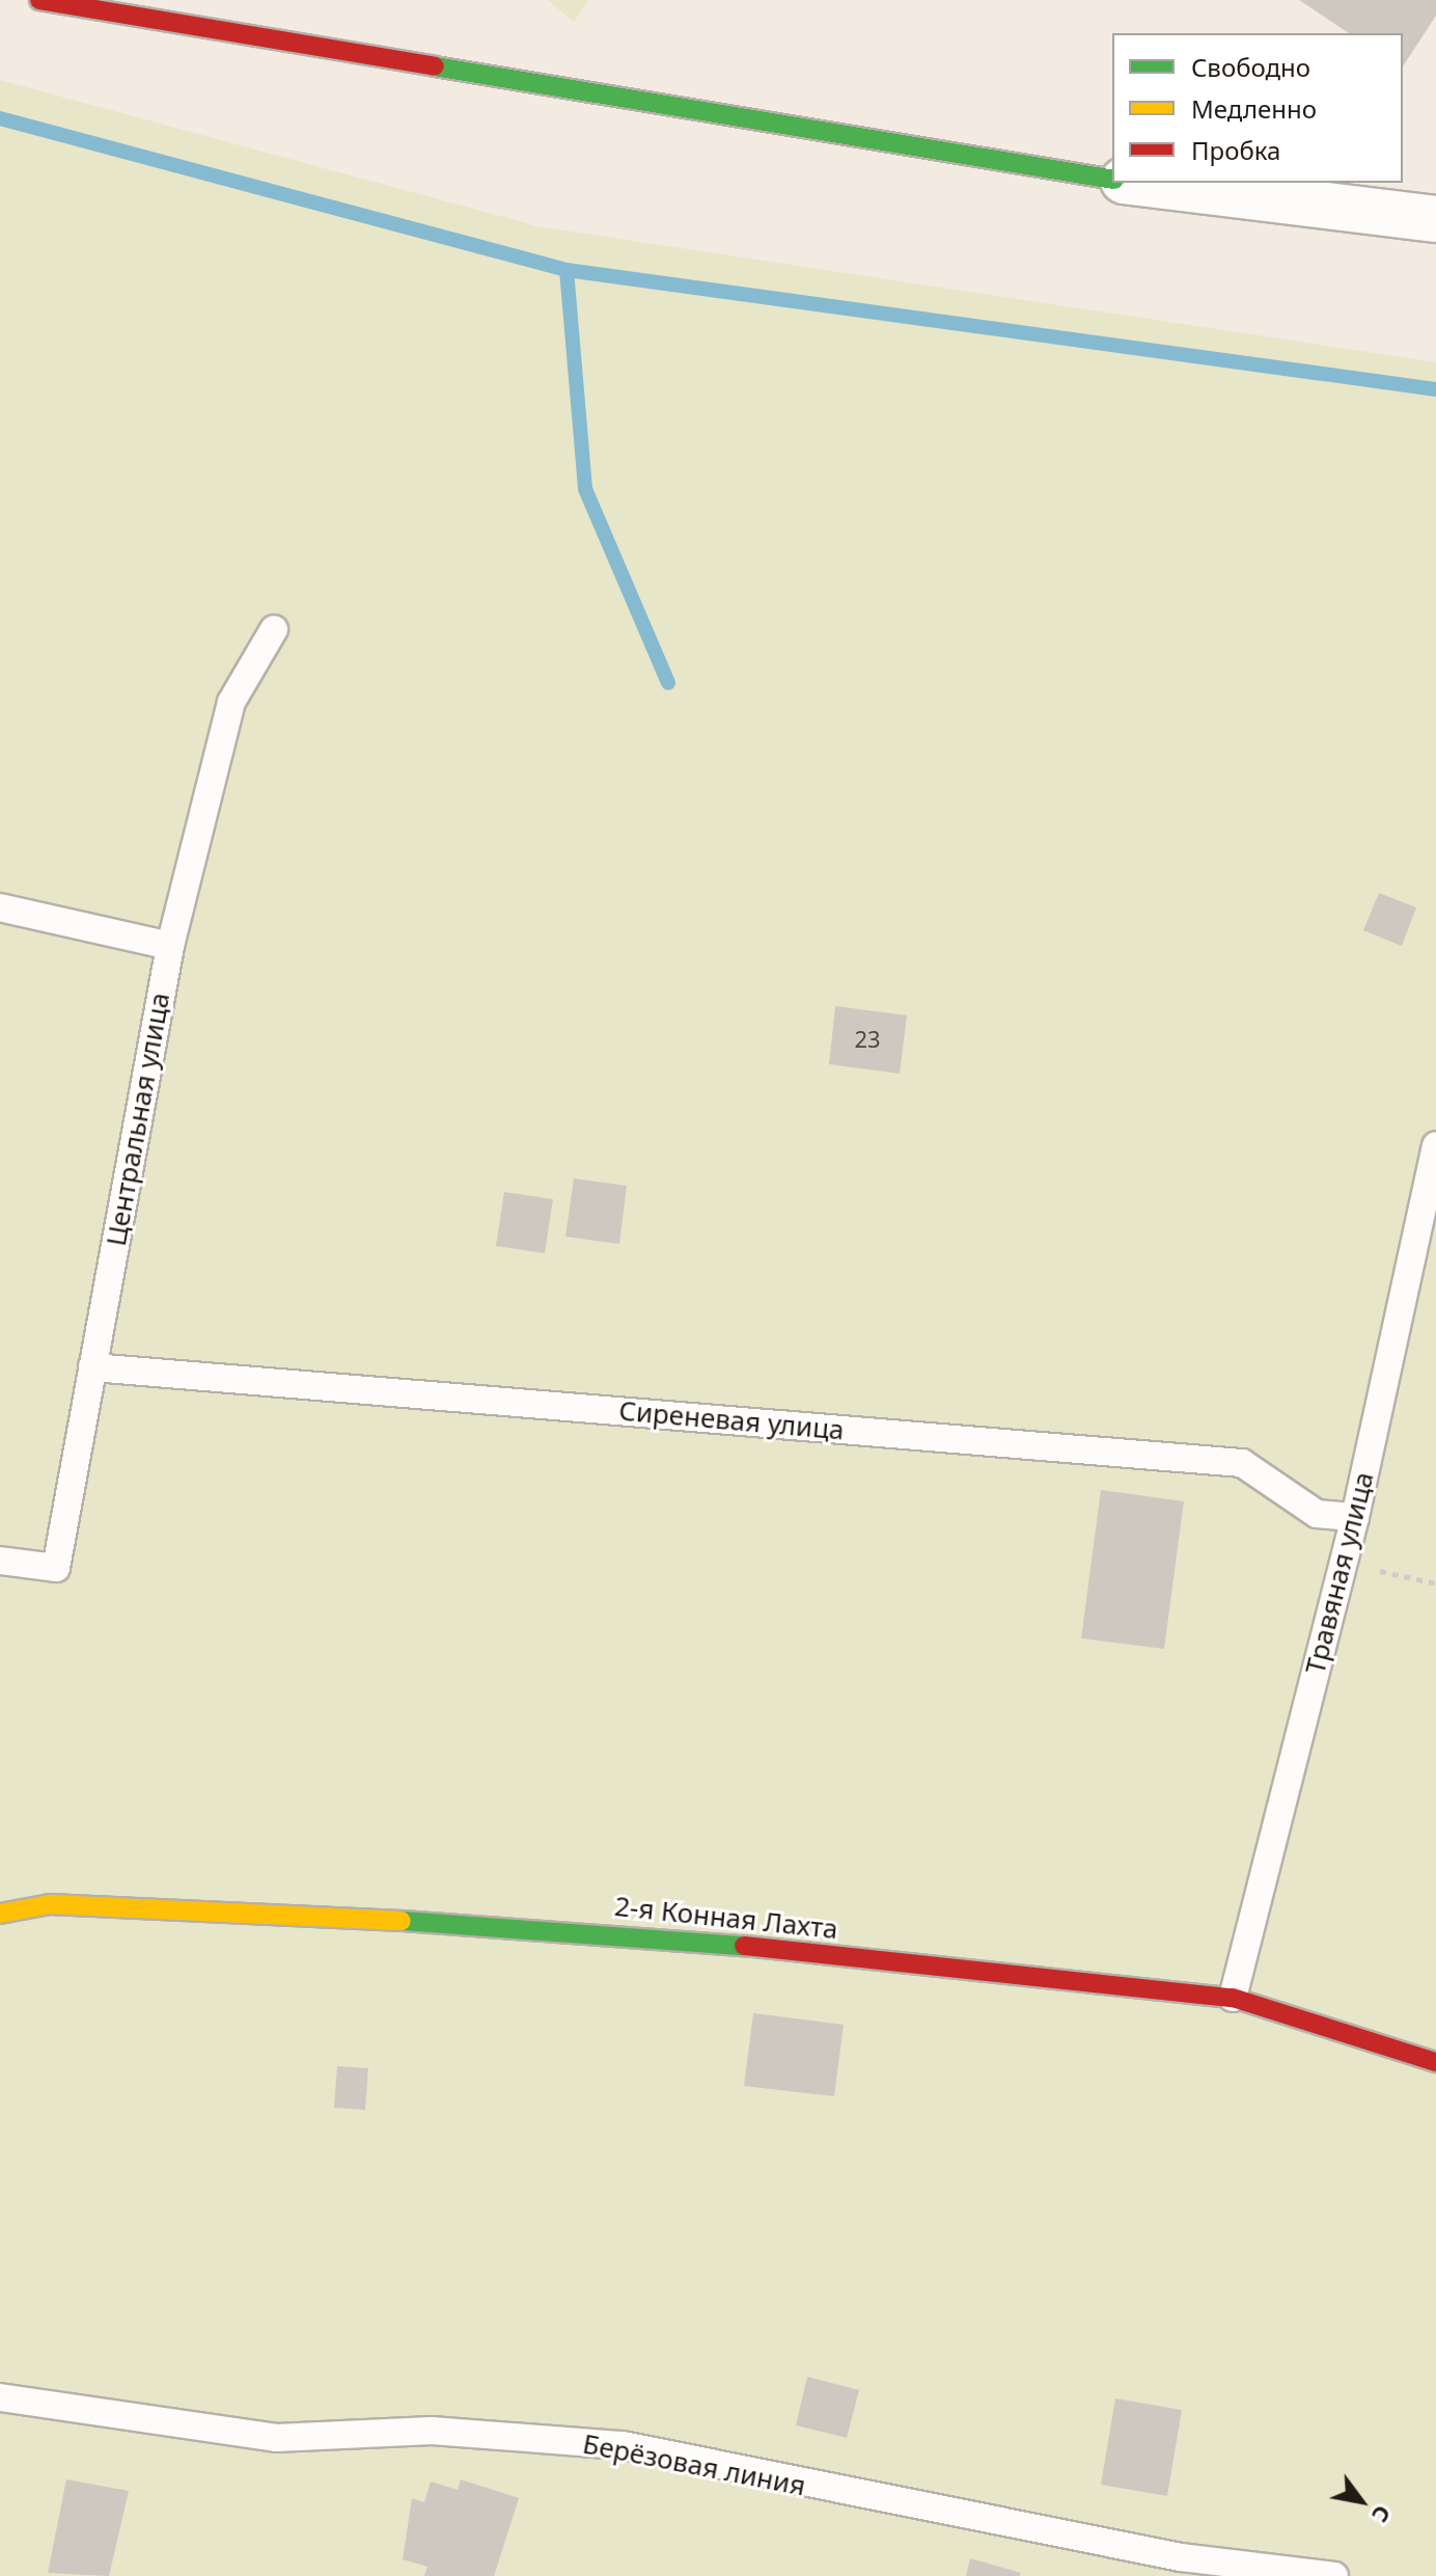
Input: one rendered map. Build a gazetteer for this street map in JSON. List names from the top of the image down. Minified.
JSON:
{"streets":{"street":["2-я Конная Лахта"],"lane":["Центральная улица","Сиреневая улица","Травяная улица","Берёзовая линия"]},"crossings":[["Центральная улица","Сиреневая улица"],["Сиреневая улица","Травяная улица"],["Травяная улица","2-я Конная Лахта"]],"house_numbers":["23"],"legend":["Свободно","Медленно","Пробка"],"north":"bottom right"}
